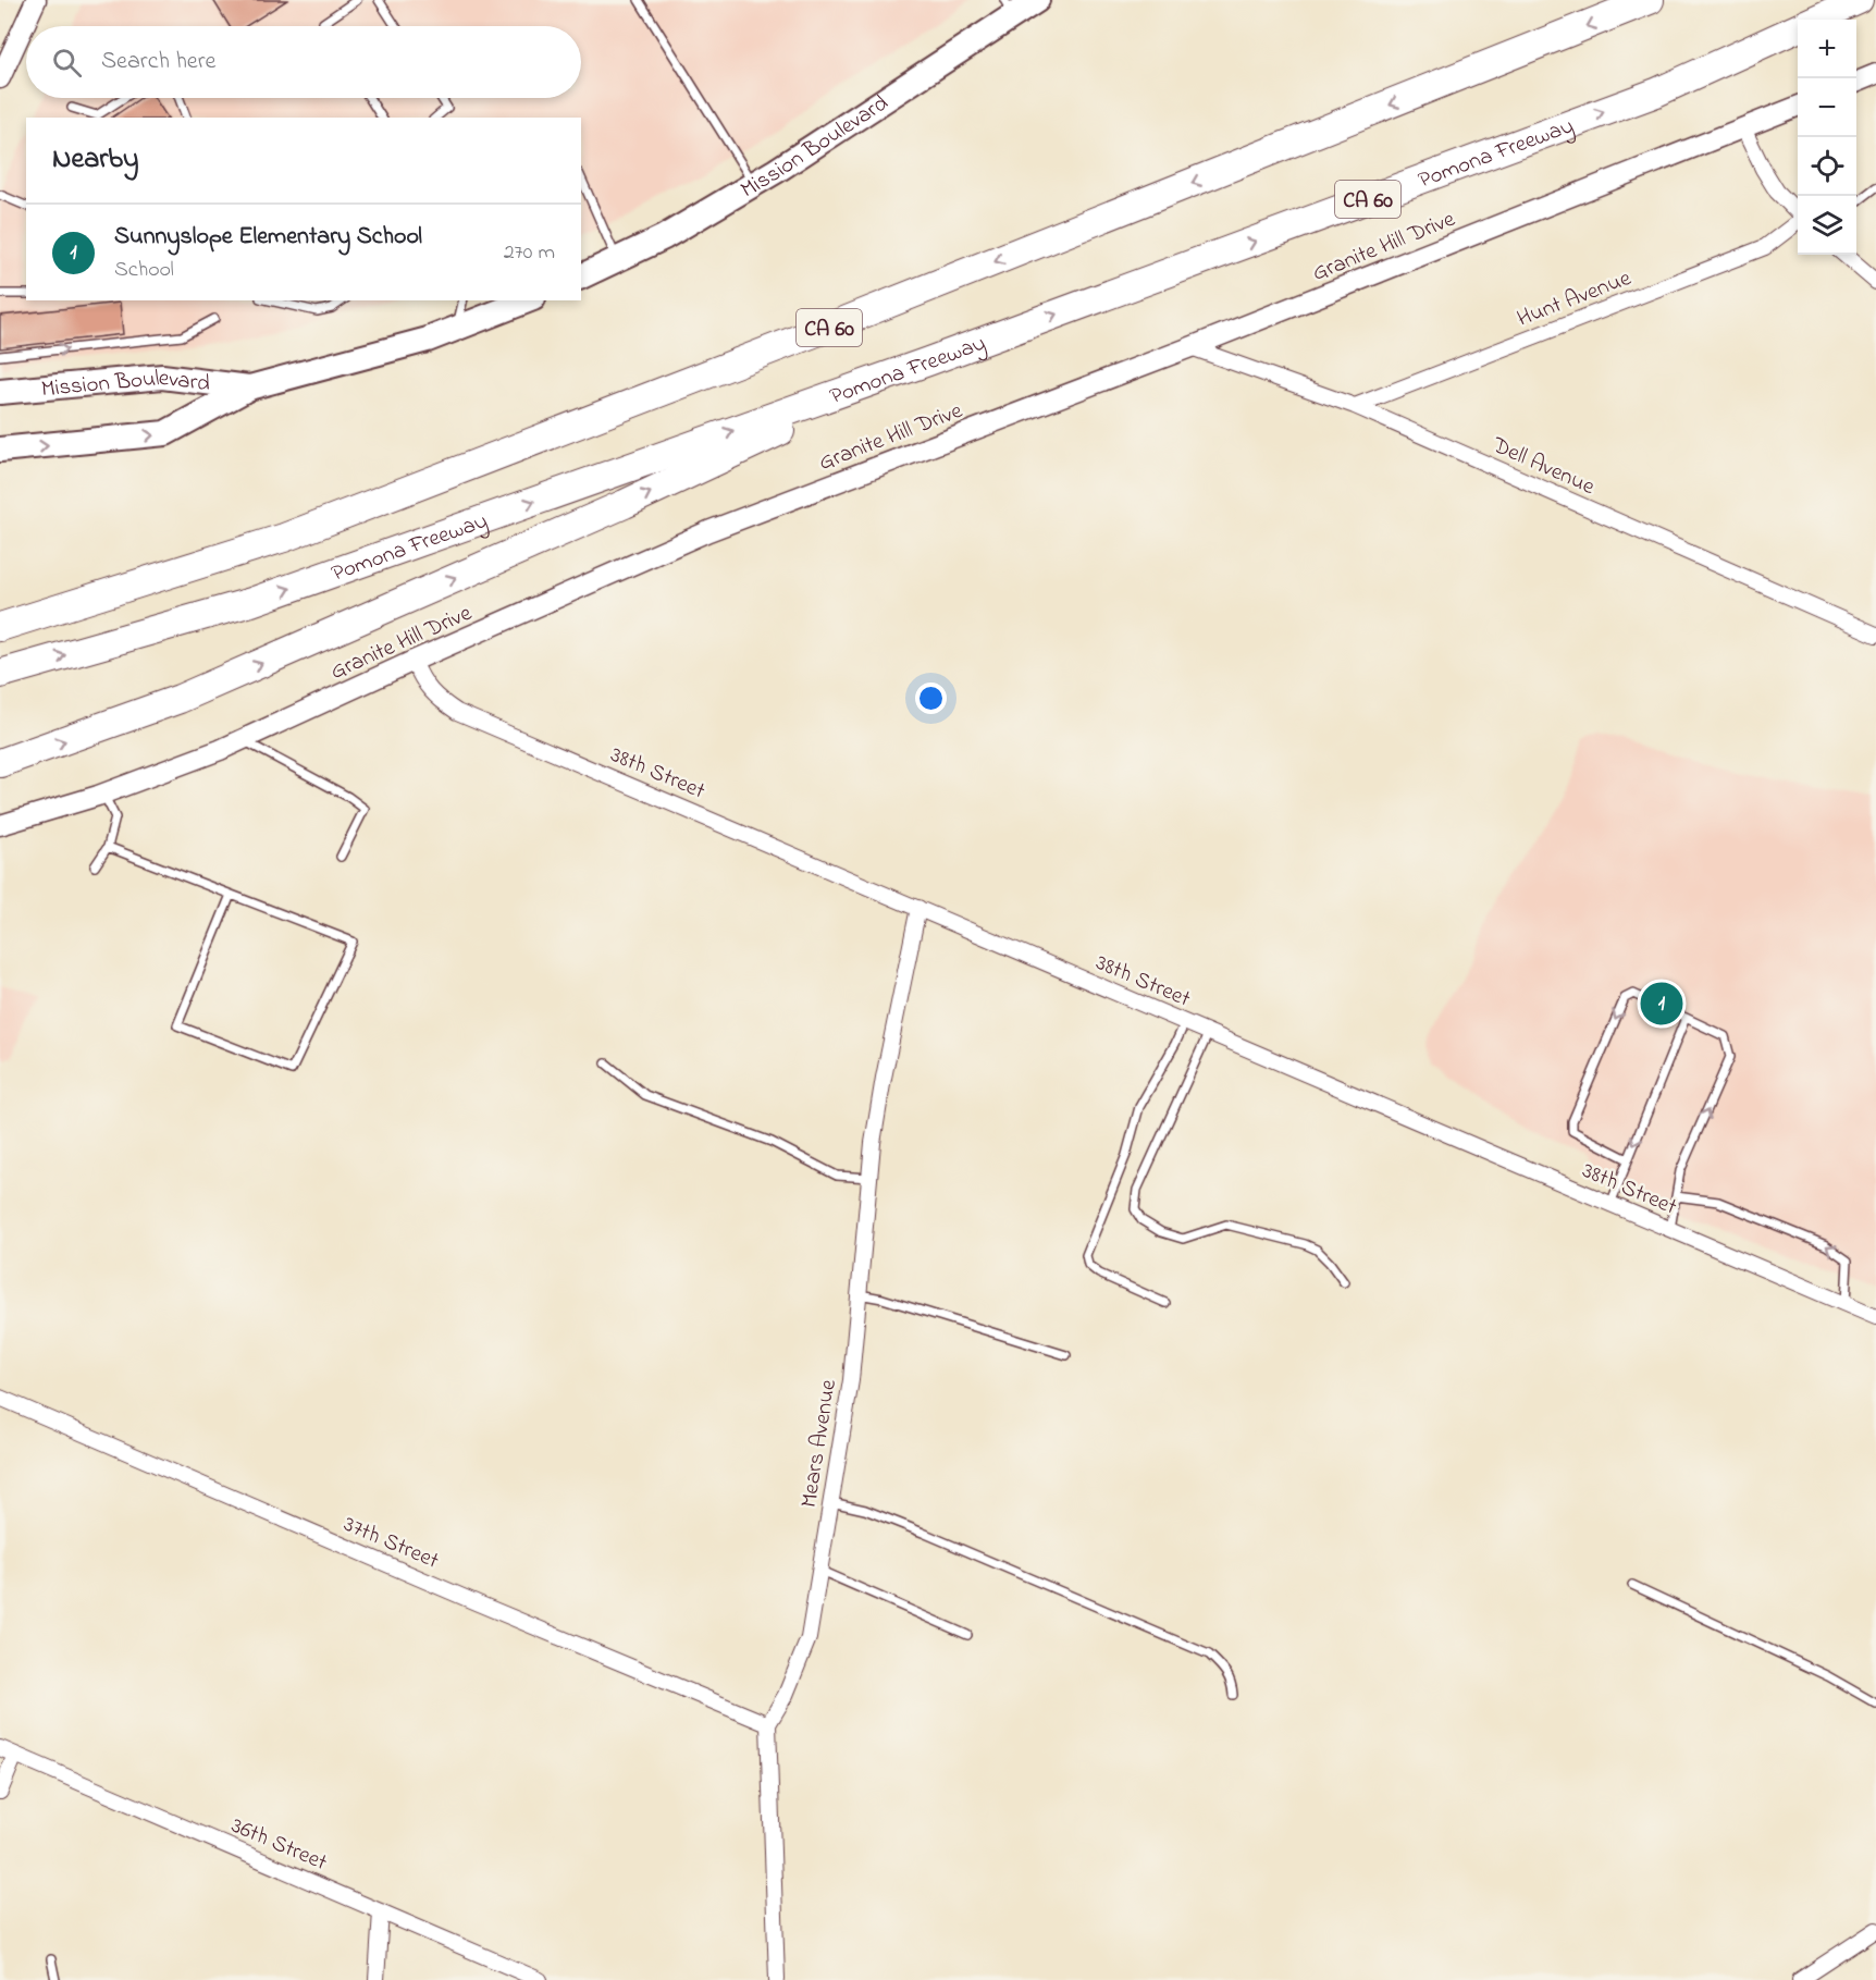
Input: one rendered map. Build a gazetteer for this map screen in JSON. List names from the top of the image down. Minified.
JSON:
{"streets":{"highway":["Pomona Freeway","CA 60"],"main road":["Mission Boulevard"],"street":["Granite Hill Drive","Hunt Avenue","Dell Avenue","38th Street","Mears Avenue","37th Street","36th Street"]},"crossings":[["Granite Hill Drive","Dell Avenue"],["Granite Hill Drive","38th Street"],["Hunt Avenue","Dell Avenue"],["38th Street","Mears Avenue"],["Mears Avenue","37th Street"]],"page":{"map_buttons":["+","−"],"search":"Search here","heading":"Nearby","list":[{"mark":"1","name":"Sunnyslope Elementary School","note":"School","value":"270 m"}],"pins":"1"}}
